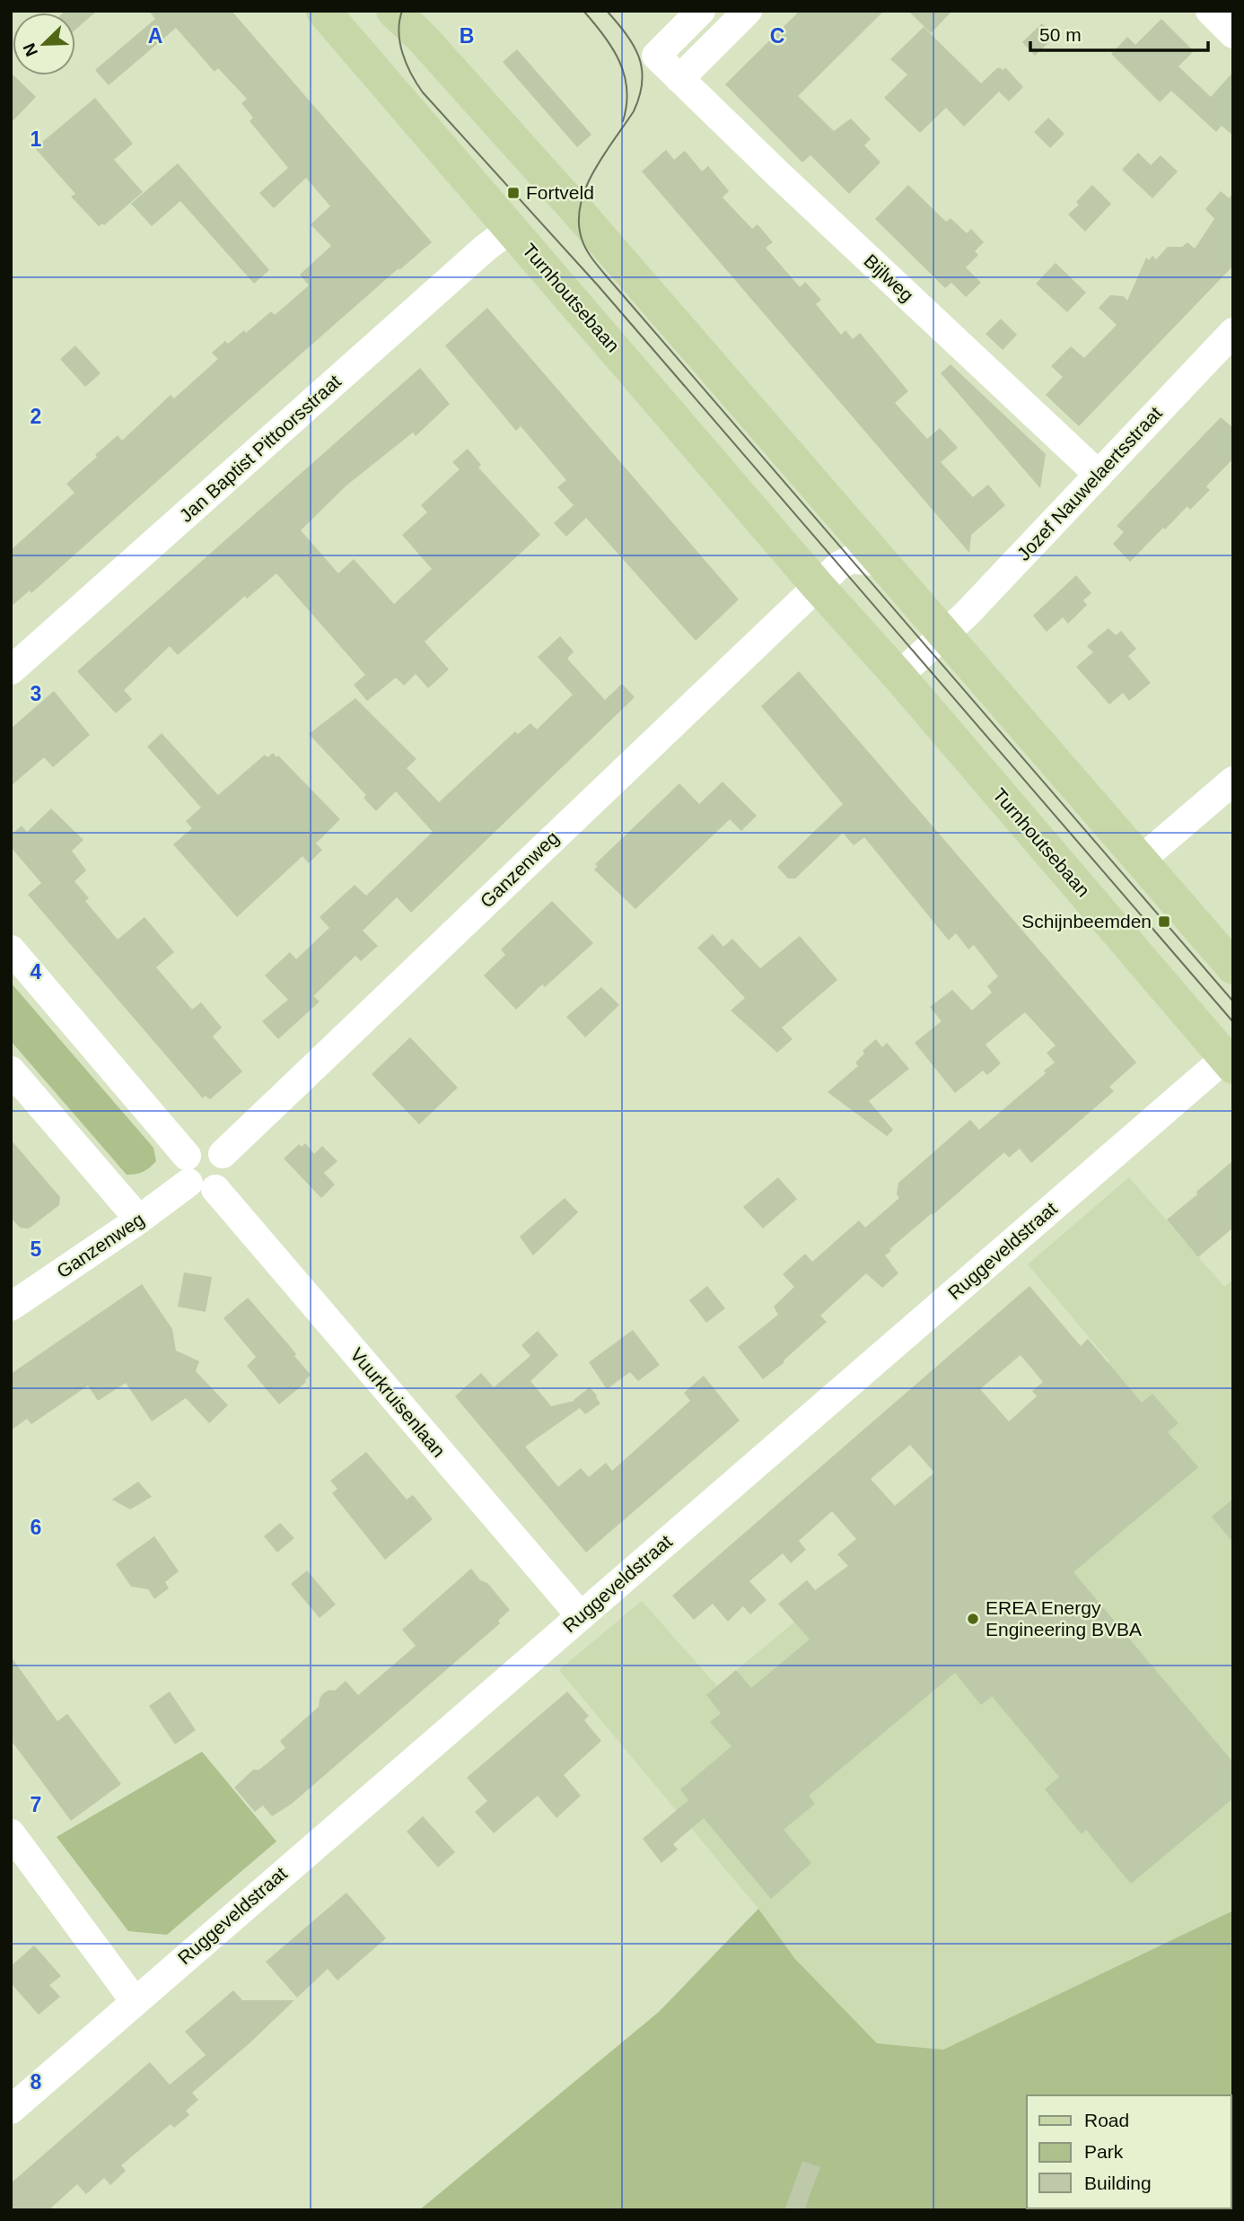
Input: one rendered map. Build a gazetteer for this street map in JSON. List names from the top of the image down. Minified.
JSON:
{"streets":{"main road":["Turnhoutsebaan"],"street":["Bijlweg","Jan Baptist Pittoorsstraat","Jozef Nauwelaertsstraat","Ganzenweg","Ruggeveldstraat","Vuurkruisenlaan"]},"crossings":[["Bijlweg","Jozef Nauwelaertsstraat"],["Turnhoutsebaan","Jan Baptist Pittoorsstraat"],["Turnhoutsebaan","Ganzenweg"],["Turnhoutsebaan","Ruggeveldstraat"],["Ganzenweg","Vuurkruisenlaan"],["Ruggeveldstraat","Vuurkruisenlaan"]],"places":{"transit":["Fortveld","Schijnbeemden"],"other":["EREA Energy Engineering BVBA"]},"legend":["Road","Park","Building"],"scale_bar":"50 m","north":"bottom left","grid":{"columns":["A","B","C"],"rows":["1","2","3","4","5","6","7","8"]}}
